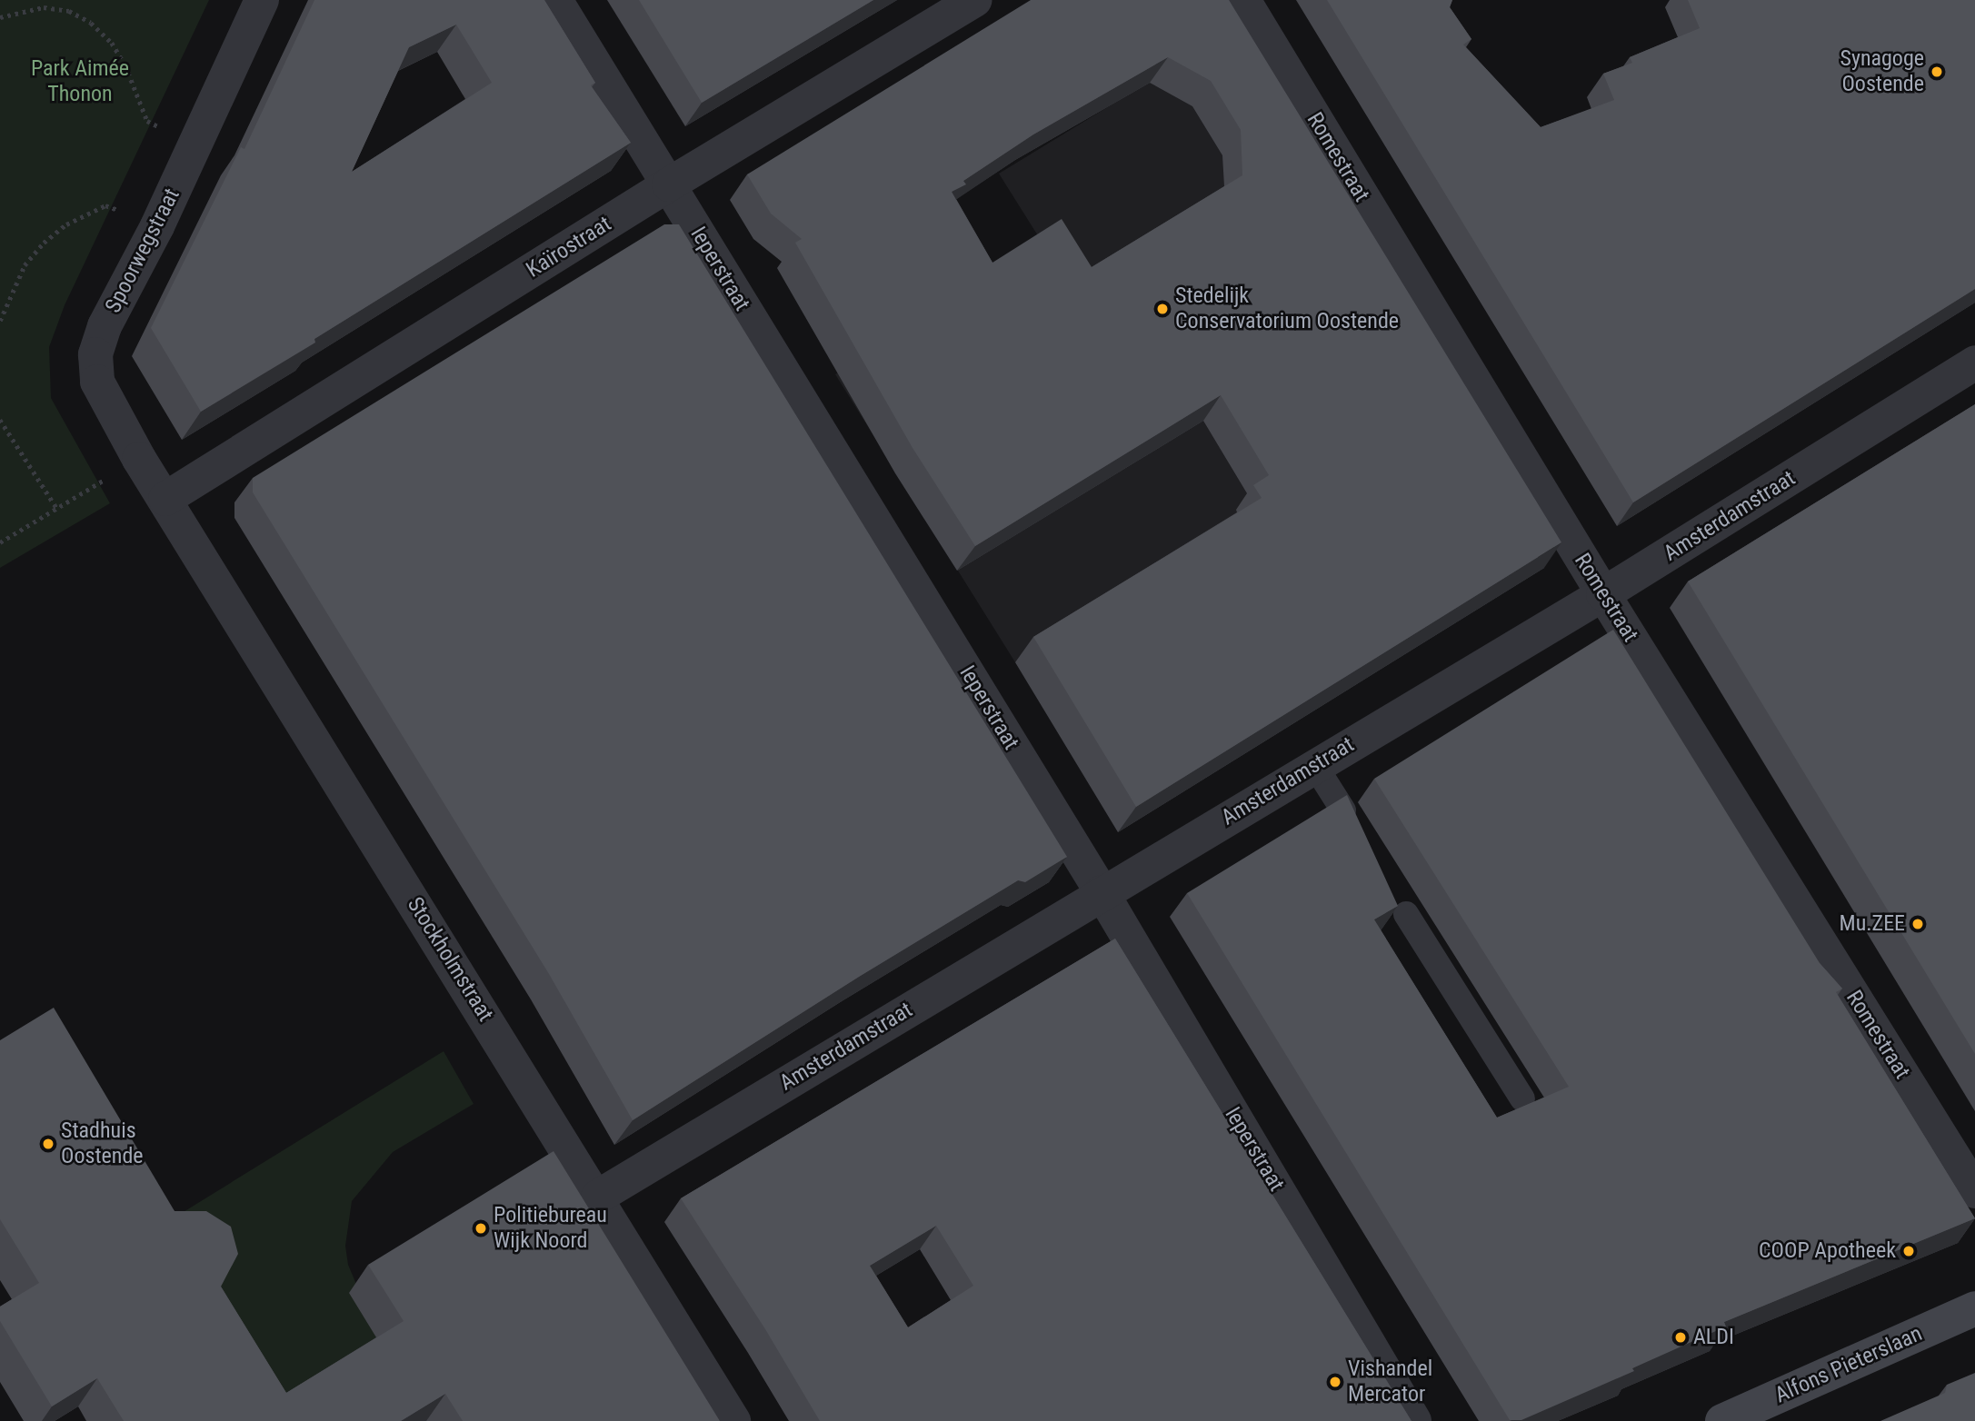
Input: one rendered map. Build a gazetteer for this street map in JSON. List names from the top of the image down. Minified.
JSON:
{"streets":{"street":["Romestraat","Kaïrostraat","Spoorwegstraat","Ieperstraat","Amsterdamstraat","Stockholmstraat","Alfons Pieterslaan"]},"crossings":[["Romestraat","Amsterdamstraat"],["Kaïrostraat","Spoorwegstraat"],["Kaïrostraat","Ieperstraat"],["Kaïrostraat","Stockholmstraat"],["Spoorwegstraat","Stockholmstraat"],["Ieperstraat","Amsterdamstraat"],["Amsterdamstraat","Stockholmstraat"]],"parks":["Park Aimée Thonon"],"places":["Synagoge Oostende","Stedelijk Conservatorium Oostende","Mu.ZEE","Stadhuis Oostende","Politiebureau Wijk Noord","COOP Apotheek","ALDI","Vishandel Mercator"]}
